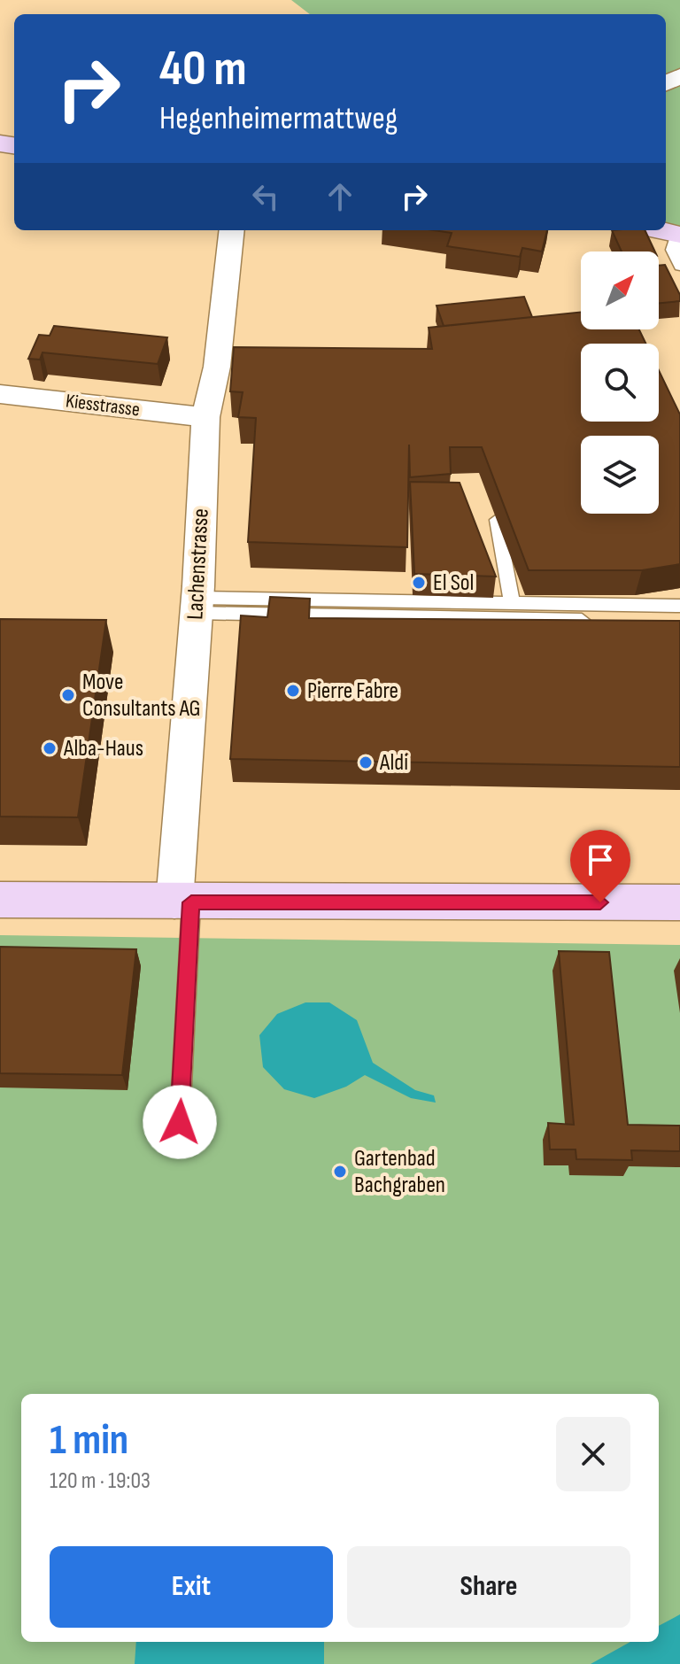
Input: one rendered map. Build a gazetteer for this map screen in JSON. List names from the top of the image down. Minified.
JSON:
{"streets":{"street":["Kiesstrasse","Lachenstrasse"]},"crossings":[["Kiesstrasse","Lachenstrasse"]],"places":["El Sol","Pierre Fabre","Move Consultants AG","Alba-Haus","Aldi","Gartenbad Bachgraben"],"north":"top right","page":{"turn":["40 m","Hegenheimermattweg"],"heading":["1 min","120 m · 19:03"],"buttons":["Exit","Share"]}}
